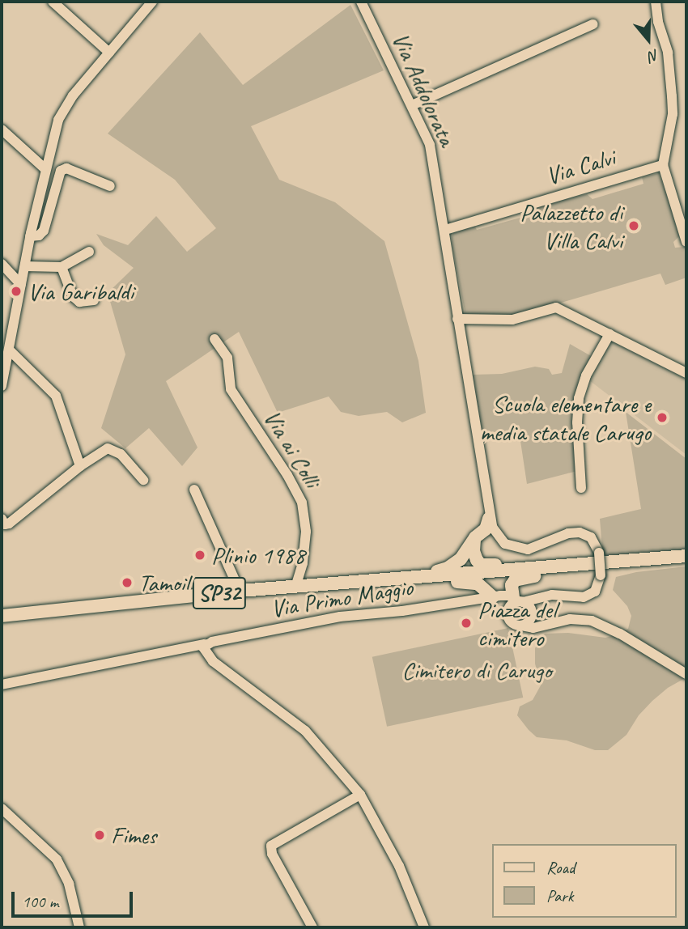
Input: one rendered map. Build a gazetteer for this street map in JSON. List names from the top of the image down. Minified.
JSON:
{"streets":{"main road":["SP32"],"street":["Via Addolorata","Via Calvi","Via ai Colli","Via Primo Maggio"]},"crossings":[["Via Addolorata","Via Calvi"],["Via Addolorata","Via Primo Maggio"],["Via ai Colli","SP32"]],"parks":["Cimitero di Carugo"],"places":["Palazzetto di Villa Calvi","Via Garibaldi","Scuola elementare e media statale Carugo","Plinio 1988","Tamoil","Piazza del cimitero","Fimes"],"legend":["Road","Park"],"scale_bar":"100 m","north":"bottom"}
